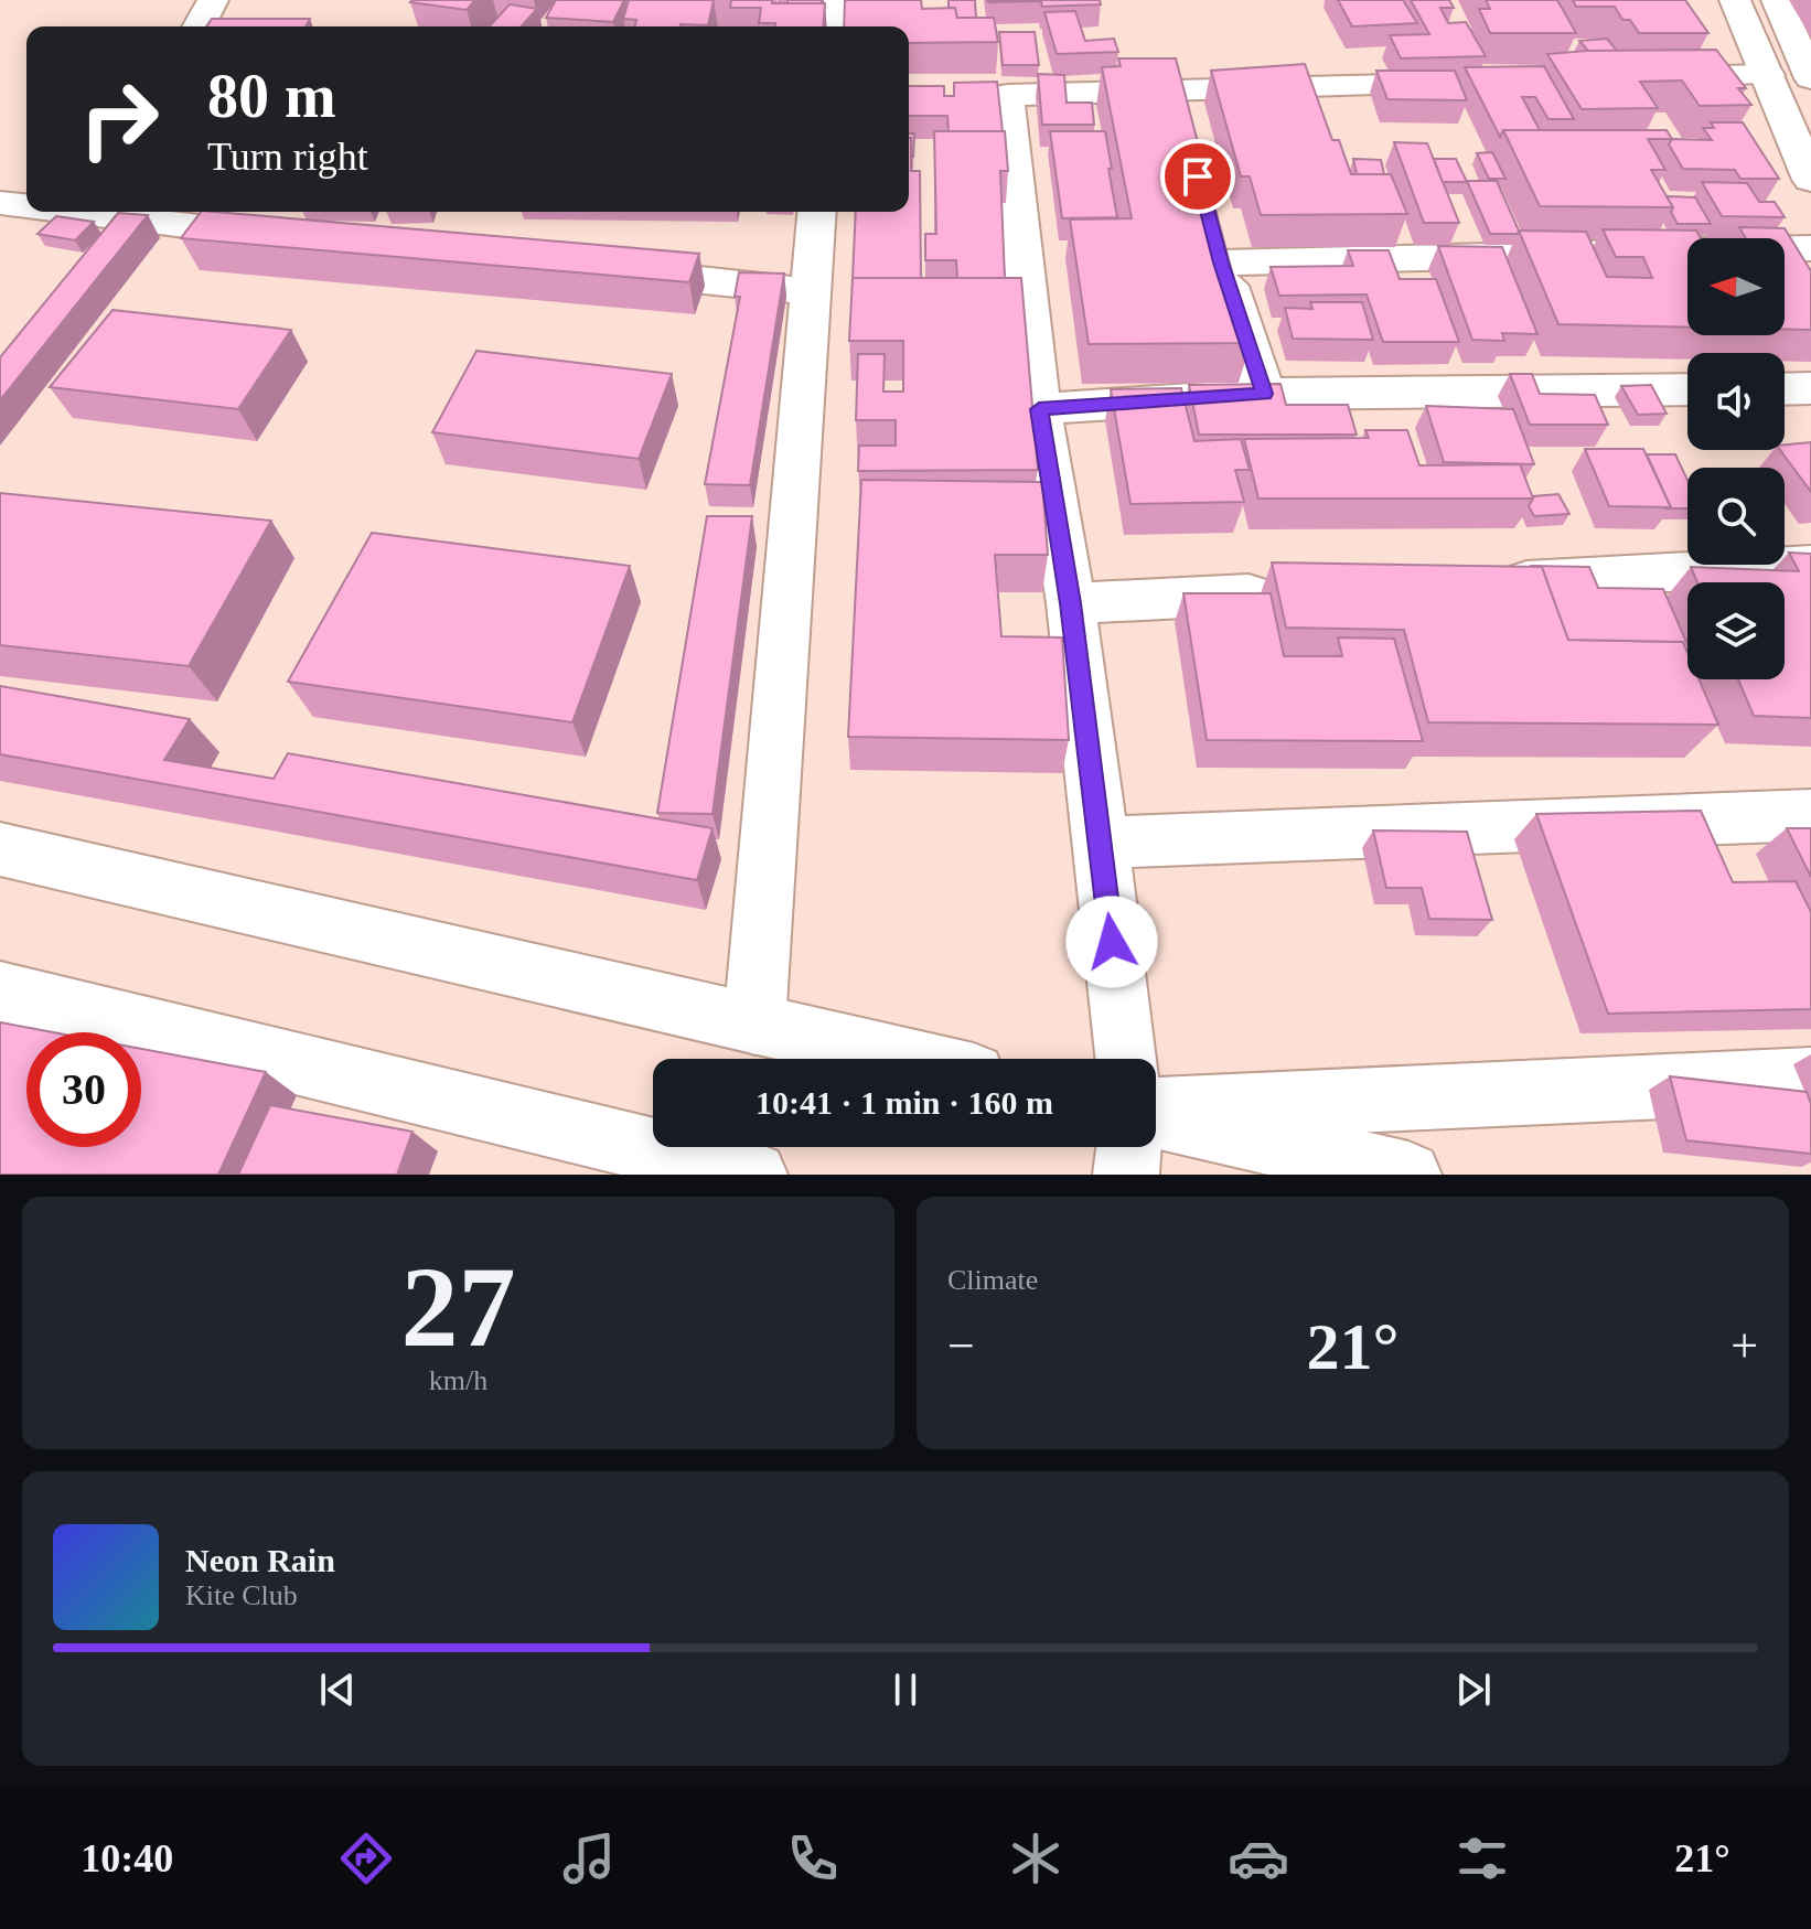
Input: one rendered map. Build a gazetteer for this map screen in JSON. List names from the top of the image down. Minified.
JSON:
{"north":"left","page":{"turn":["80 m","Turn right"],"limit":"30","trip":"10:41 · 1 min · 160 m","tile":[["27","km/h"],"Climate"],"heat":["−","21°","+"],"song":["Neon Rain","Kite Club"],"tabs":["10:40","21°"]}}
